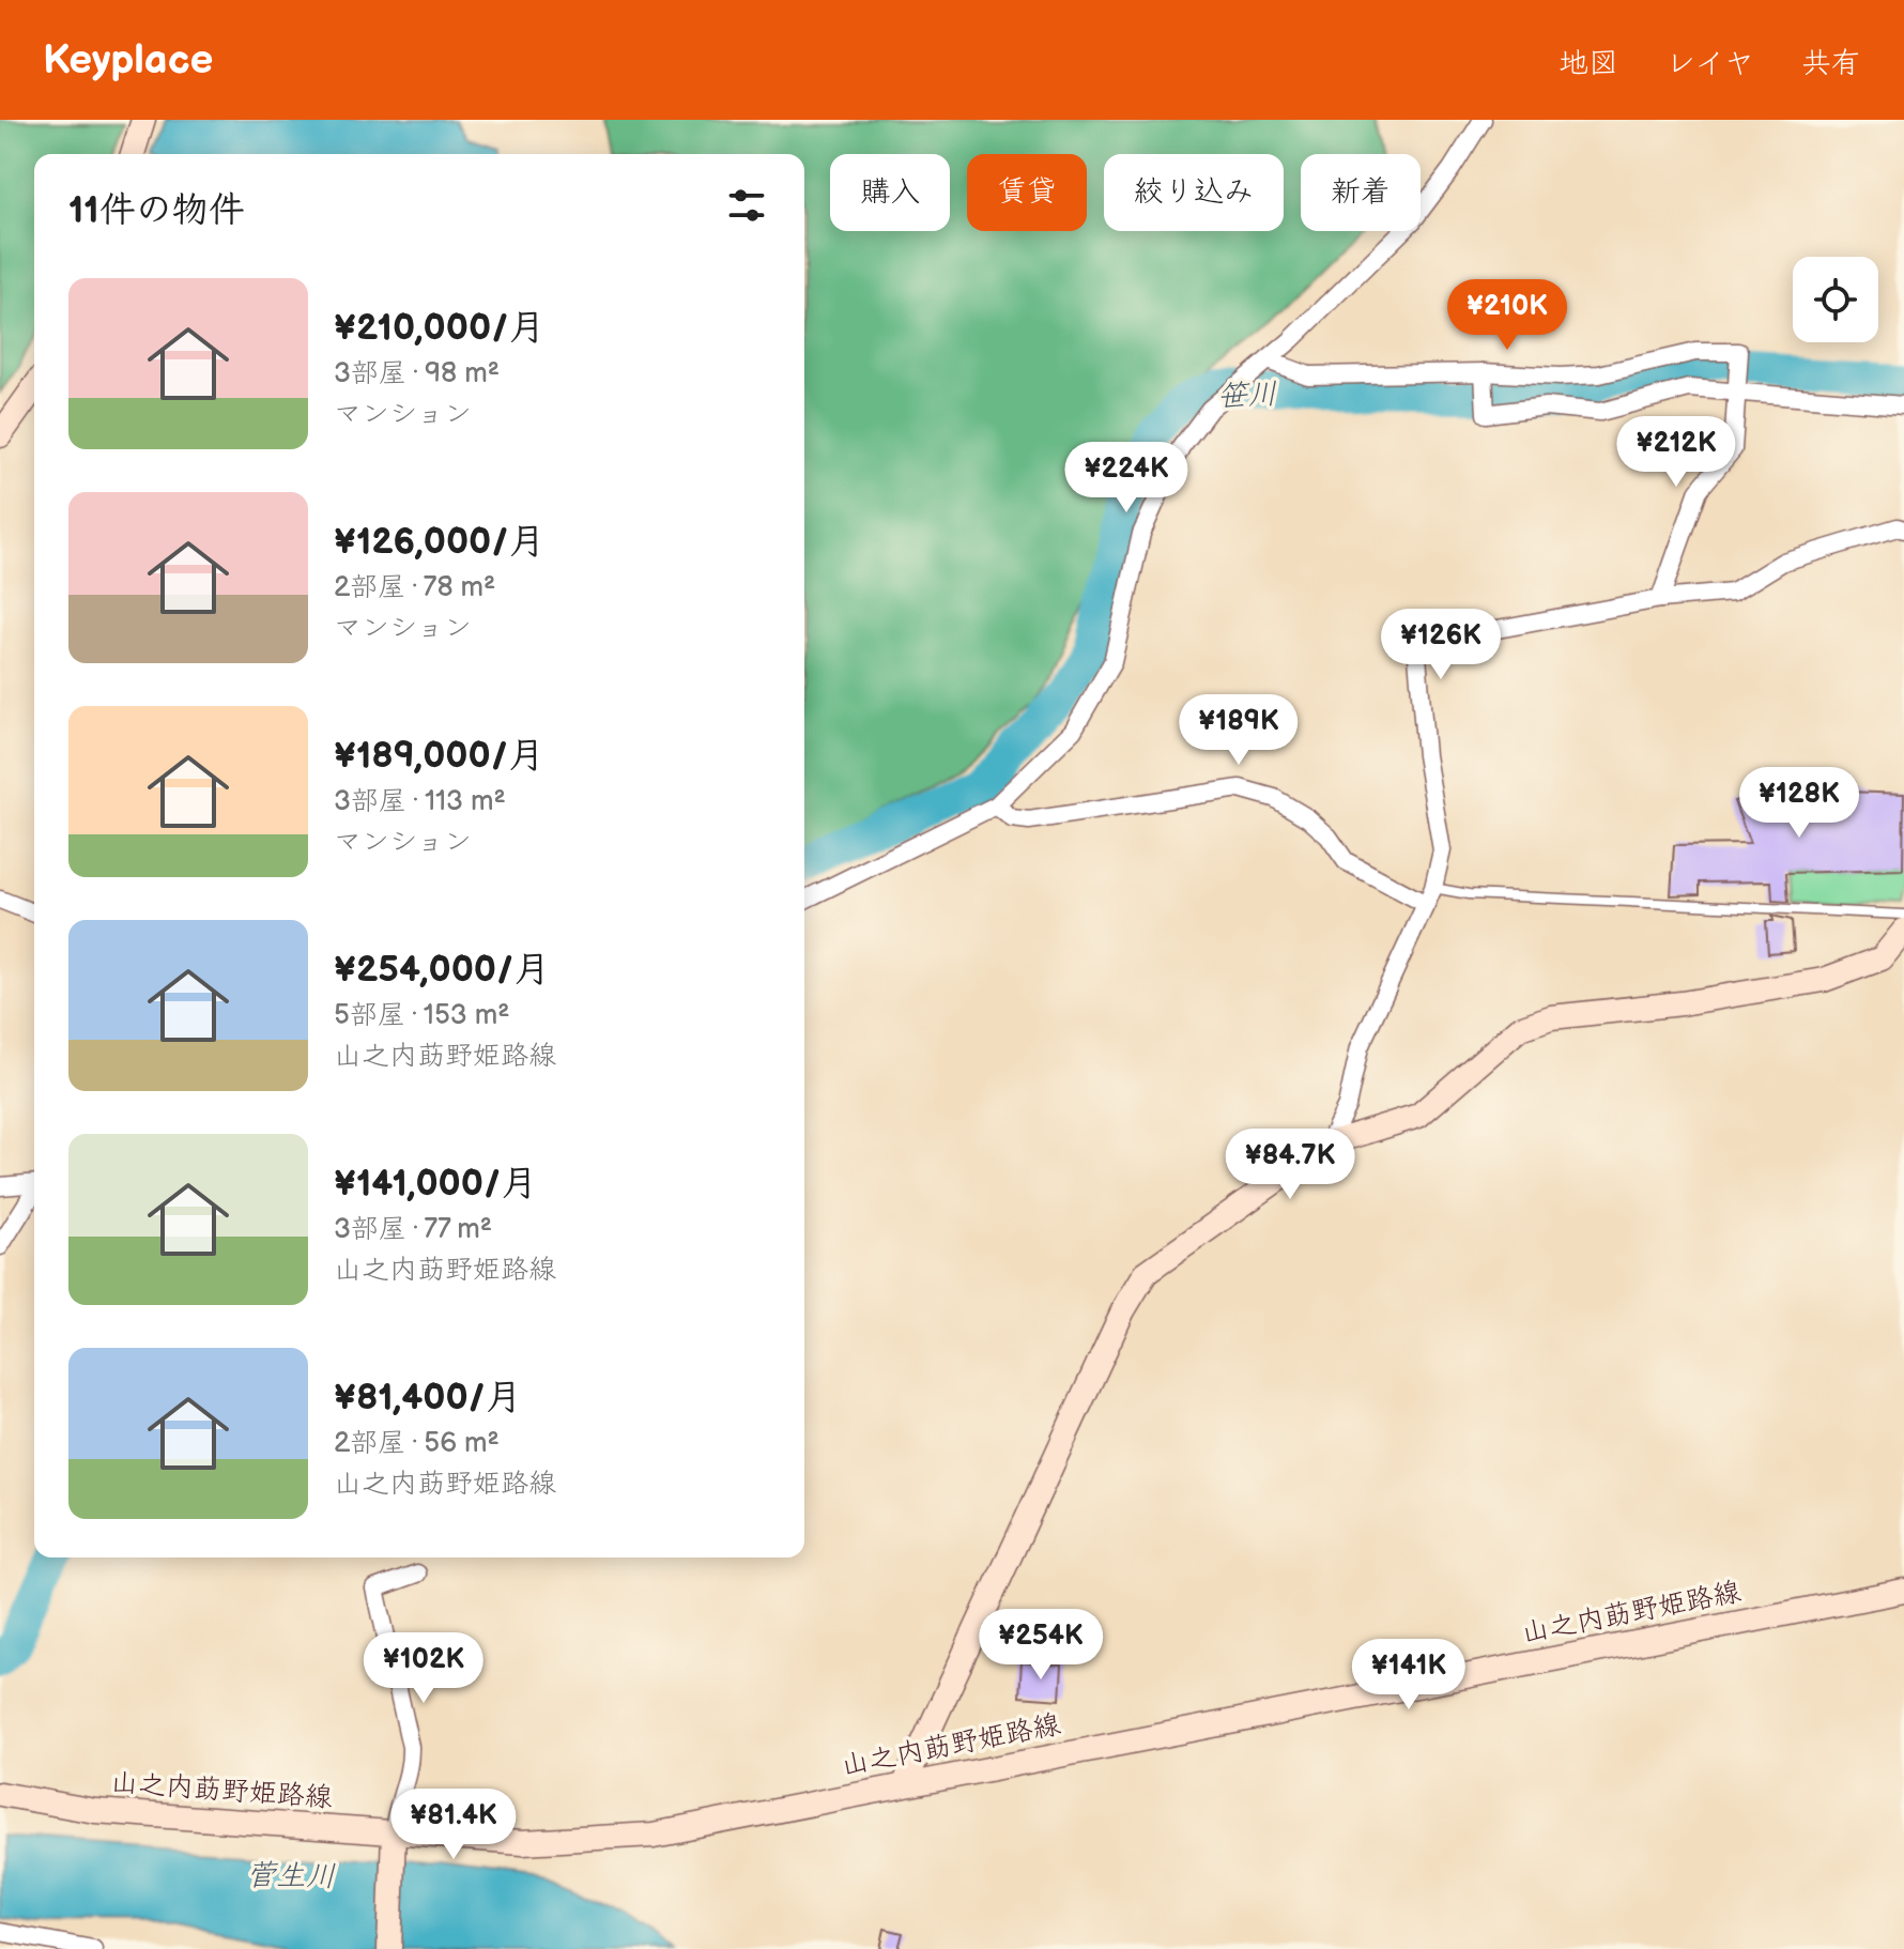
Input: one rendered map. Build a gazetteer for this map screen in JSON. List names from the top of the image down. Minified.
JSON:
{"streets":{"main road":["山之内莇野姫路線"]},"water":["笹川","菅生川"],"page":{"header":"Keyplace","nav":["地図","レイヤ","共有"],"chip":["購入","賃貸","絞り込み","新着"],"heading":"11件の物件","list":[{"name":"¥210,000/月","note":"3部屋 · 98 m² · マンション"},{"name":"¥126,000/月","note":"2部屋 · 78 m² · マンション"},{"name":"¥189,000/月","note":"3部屋 · 113 m² · マンション"},{"name":"¥254,000/月","note":"5部屋 · 153 m² · 山之内莇野姫路線"},{"name":"¥141,000/月","note":"3部屋 · 77 m² · 山之内莇野姫路線"},{"name":"¥81,400/月","note":"2部屋 · 56 m² · 山之内莇野姫路線"}],"price":["¥210K","¥212K","¥224K","¥126K","¥189K","¥128K","¥84.7K","¥254K","¥102K","¥141K","¥81.4K"]}}
